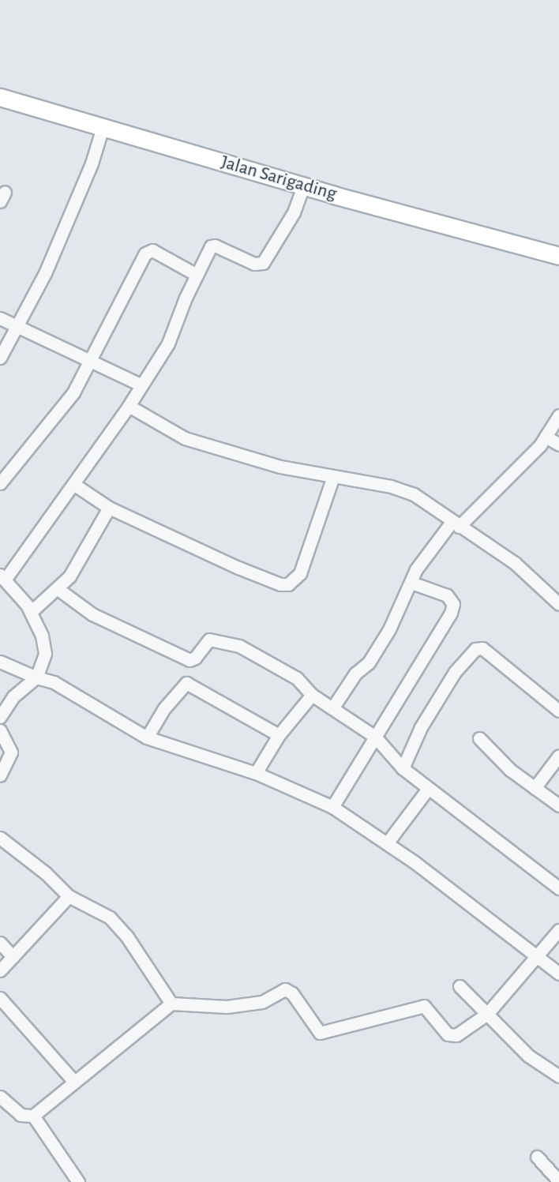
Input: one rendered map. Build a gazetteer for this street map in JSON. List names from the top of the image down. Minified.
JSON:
{"streets":{"street":["Jalan Sarigading"]}}
